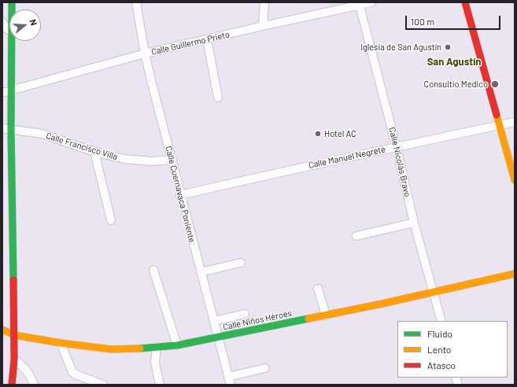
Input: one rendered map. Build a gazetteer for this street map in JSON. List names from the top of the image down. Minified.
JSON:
{"streets":{"main road":["Calle Niños Héroes"],"street":["Calle Guillermo Prieto","Calle Francisco Villa","Calle Manuel Negrete","Calle Nicolás Bravo","Calle Cuernavaca Poniente"]},"crossings":[["Calle Guillermo Prieto","Calle Nicolás Bravo"],["Calle Guillermo Prieto","Calle Cuernavaca Poniente"],["Calle Francisco Villa","Calle Cuernavaca Poniente"],["Calle Manuel Negrete","Calle Nicolás Bravo"],["Calle Manuel Negrete","Calle Cuernavaca Poniente"],["Calle Nicolás Bravo","Calle Niños Héroes"],["Calle Cuernavaca Poniente","Calle Niños Héroes"]],"districts":["San Agustín"],"places":["Iglesia de San Agustín","Consultio Medico","Hotel AC"],"legend":["Fluido","Lento","Atasco"],"scale_bar":"100 m","north":"right"}
